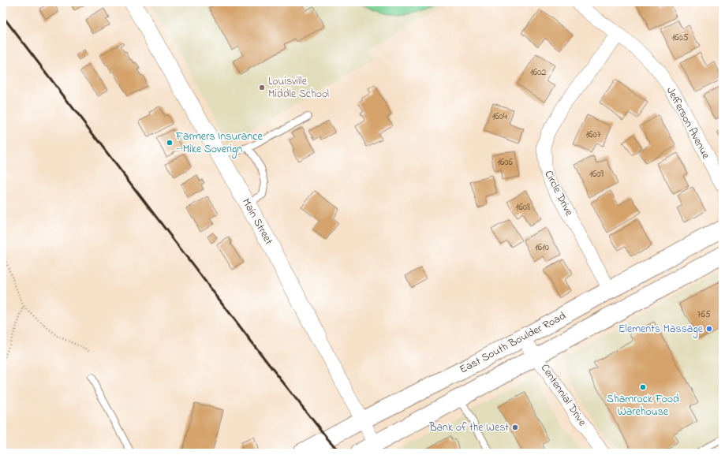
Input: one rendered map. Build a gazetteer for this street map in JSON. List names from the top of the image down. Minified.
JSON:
{"streets":{"main road":["East South Boulder Road"],"street":["Jefferson Avenue","Circle Drive","Main Street","Centennial Drive"]},"crossings":[["Jefferson Avenue","Circle Drive"],["Circle Drive","East South Boulder Road"],["Main Street","East South Boulder Road"],["East South Boulder Road","Centennial Drive"]],"places":["Louisville Middle School","Farmers Insurance - Mike Soverign","Elements Massage","Shamrock Food Warehouse","Bank of the West"],"house_numbers":["1605","1602","1604","1607","1606","1609","1608","1610","765"]}
